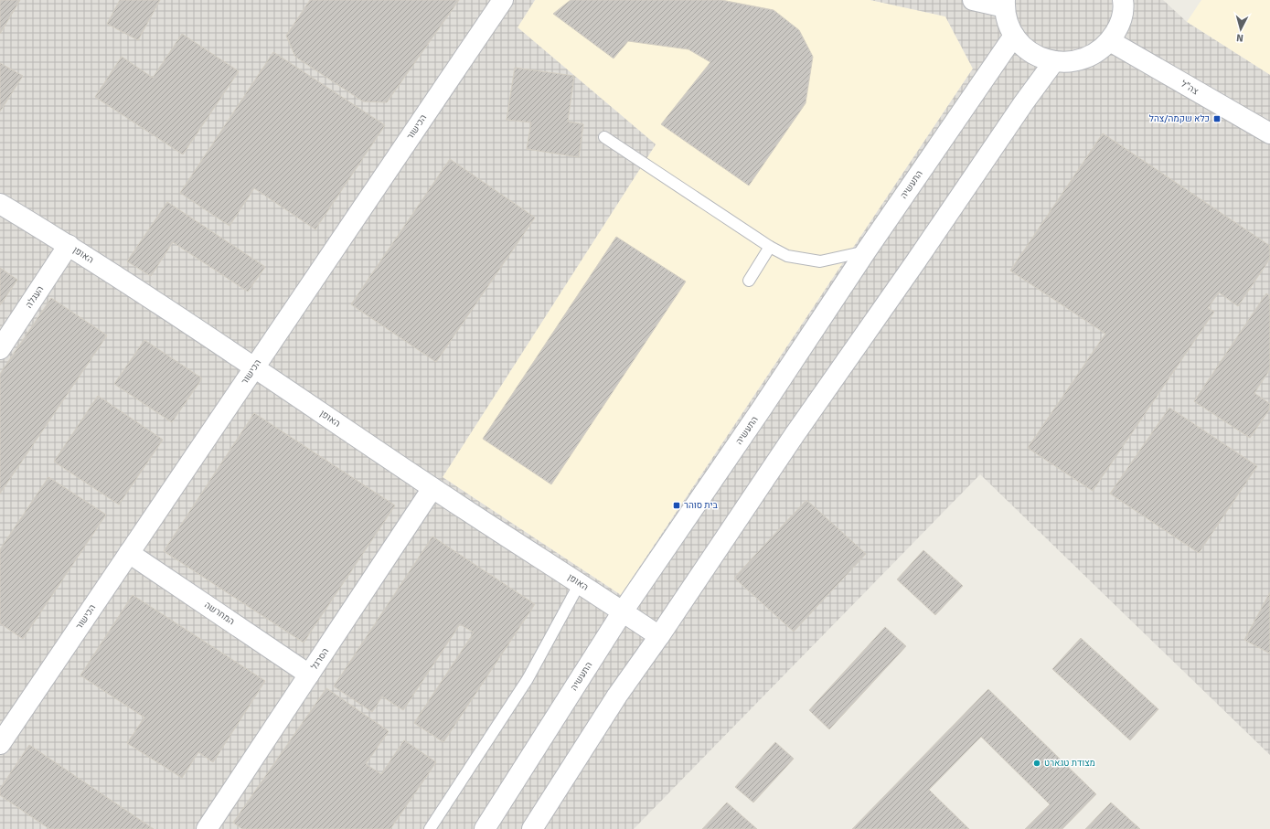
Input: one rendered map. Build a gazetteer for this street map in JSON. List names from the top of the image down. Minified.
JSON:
{"streets":{"street":["צה\"ל","הכישור","התעשיה","האופן","העגלה","המחרשה","הסרגל"]},"crossings":[["הכישור","האופן"],["הכישור","המחרשה"],["התעשיה","האופן"],["האופן","העגלה"],["האופן","הסרגל"],["המחרשה","הסרגל"]],"places":{"transit":["כלא שקמה/צהל","בית סוהר"],"other":["מצודת טגארט"]},"north":"bottom"}
